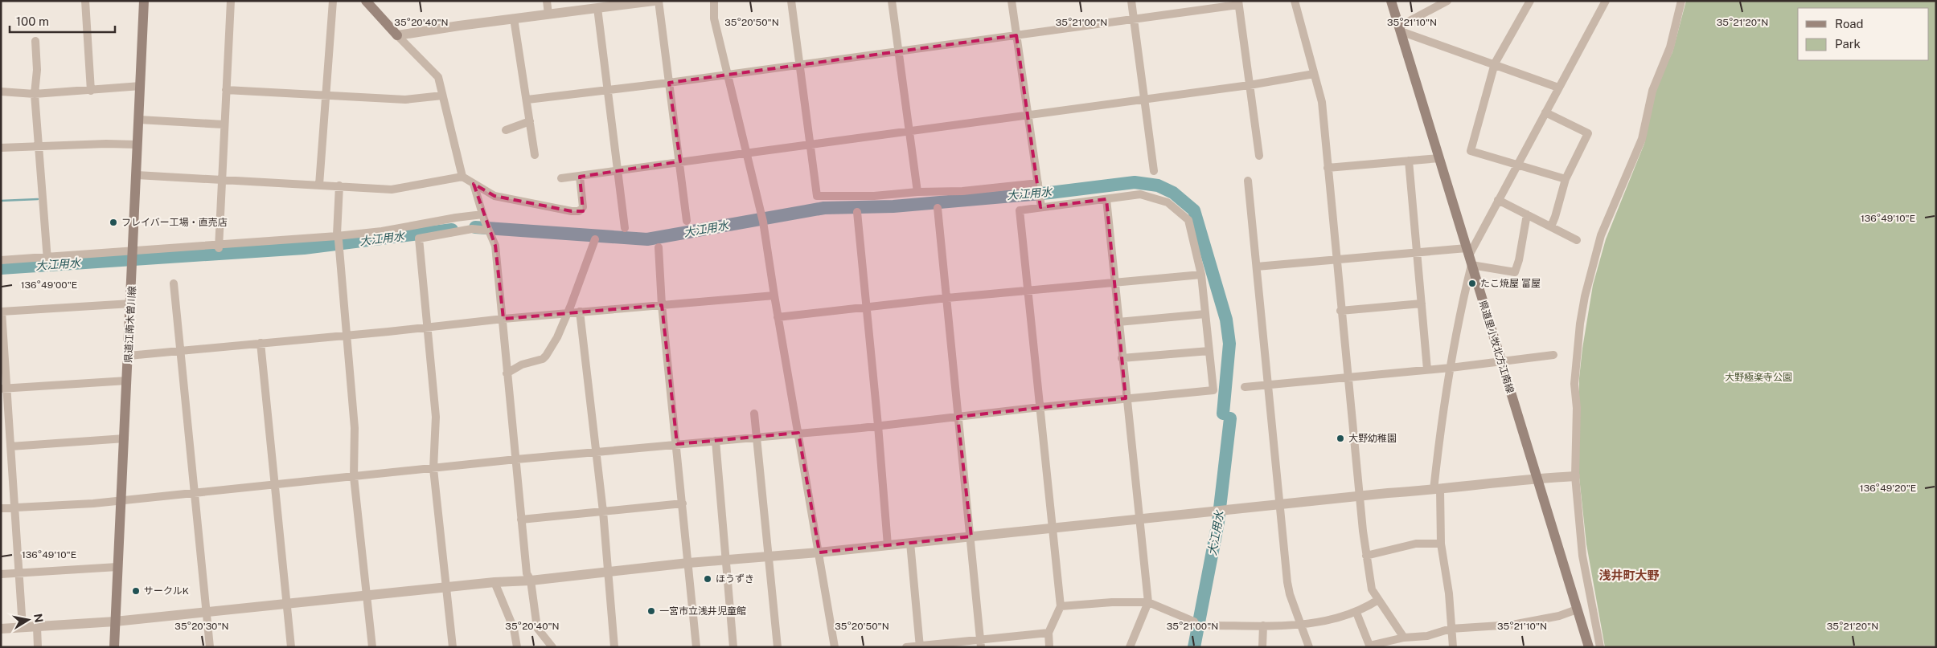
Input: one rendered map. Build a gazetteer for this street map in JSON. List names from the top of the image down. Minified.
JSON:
{"streets":{"main road":["県道江南木曽川線","県道里小牧北方江南線"]},"districts":["浅井町大野"],"water":["大江用水"],"parks":["大野極楽寺公園"],"places":["フレイバー工場・直売店","たこ焼屋 富屋","大野幼稚園","ほうずき","サークルK","一宮市立浅井児童館"],"legend":["Road","Park"],"scale_bar":"100 m","north":"right","coordinates":["35°20'40\"N","35°20'50\"N","35°21'00\"N","35°21'10\"N","35°21'20\"N","136°49'10\"E","136°49'00\"E","136°49'20\"E","35°20'30\"N"]}
